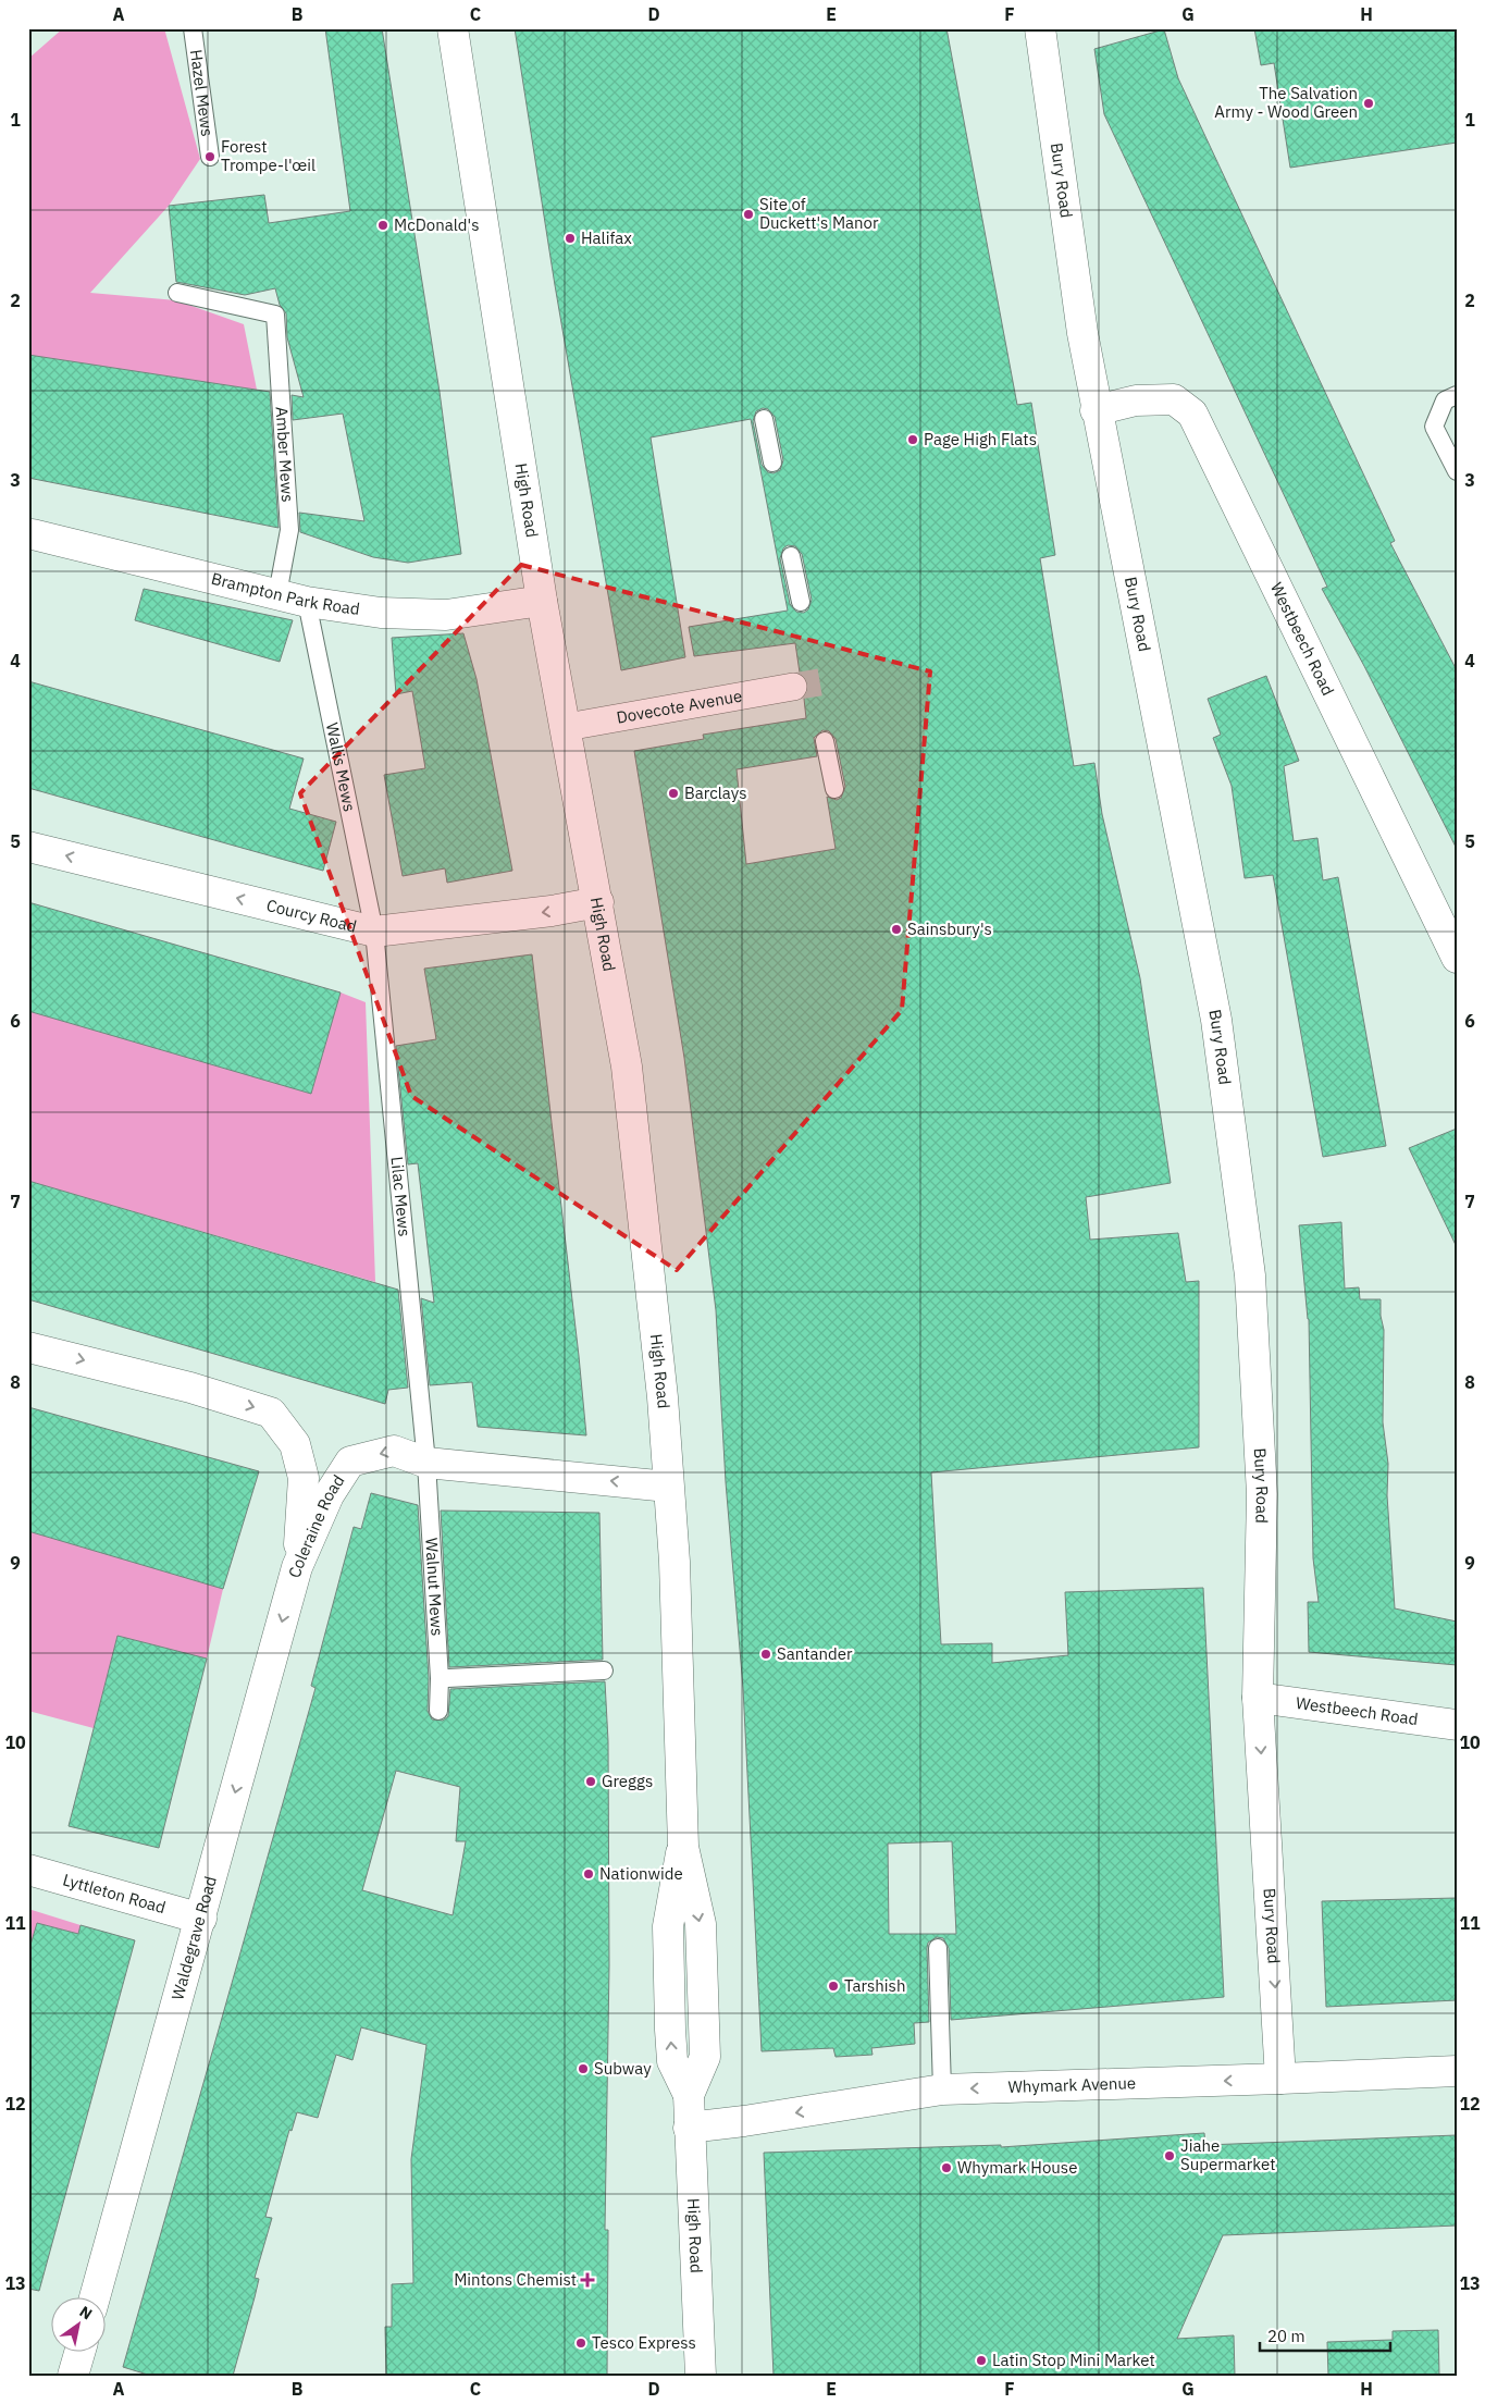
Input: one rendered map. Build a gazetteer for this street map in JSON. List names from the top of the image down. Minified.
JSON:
{"streets":{"street":["Bury Road","High Road","Brampton Park Road","Westbeech Road","Dovecote Avenue","Courcy Road","Coleraine Road","Lyttleton Road","Waldegrave Road","Whymark Avenue"],"lane":["Hazel Mews","Amber Mews","Wallis Mews","Lilac Mews","Walnut Mews"]},"crossings":[["Bury Road","Westbeech Road"],["Bury Road","Whymark Avenue"],["Amber Mews","Brampton Park Road"],["High Road","Brampton Park Road"],["High Road","Dovecote Avenue"],["High Road","Courcy Road"],["High Road","Coleraine Road"],["High Road","Whymark Avenue"],["Brampton Park Road","Wallis Mews"],["Wallis Mews","Courcy Road"],["Wallis Mews","Lilac Mews"],["Courcy Road","Lilac Mews"],["Lilac Mews","Coleraine Road"],["Lilac Mews","Walnut Mews"],["Coleraine Road","Walnut Mews"],["Coleraine Road","Waldegrave Road"],["Lyttleton Road","Waldegrave Road"]],"one_way":["Courcy Road","Waldegrave Road","Whymark Avenue"],"places":{"other":["The Salvation Army - Wood Green","Forest Trompe-l'œil","Site of Duckett's Manor","McDonald's","Halifax","Page High Flats","Barclays","Sainsbury's","Santander","Greggs","Nationwide","Tarshish","Subway","Jiahe Supermarket","Whymark House","Tesco Express","Latin Stop Mini Market"],"health":["Mintons Chemist"]},"scale_bar":"20 m","north":"top right","grid":{"columns":["A","B","C","D","E","F","G","H"],"rows":["1","2","3","4","5","6","7","8","9","10","11","12","13"]}}
